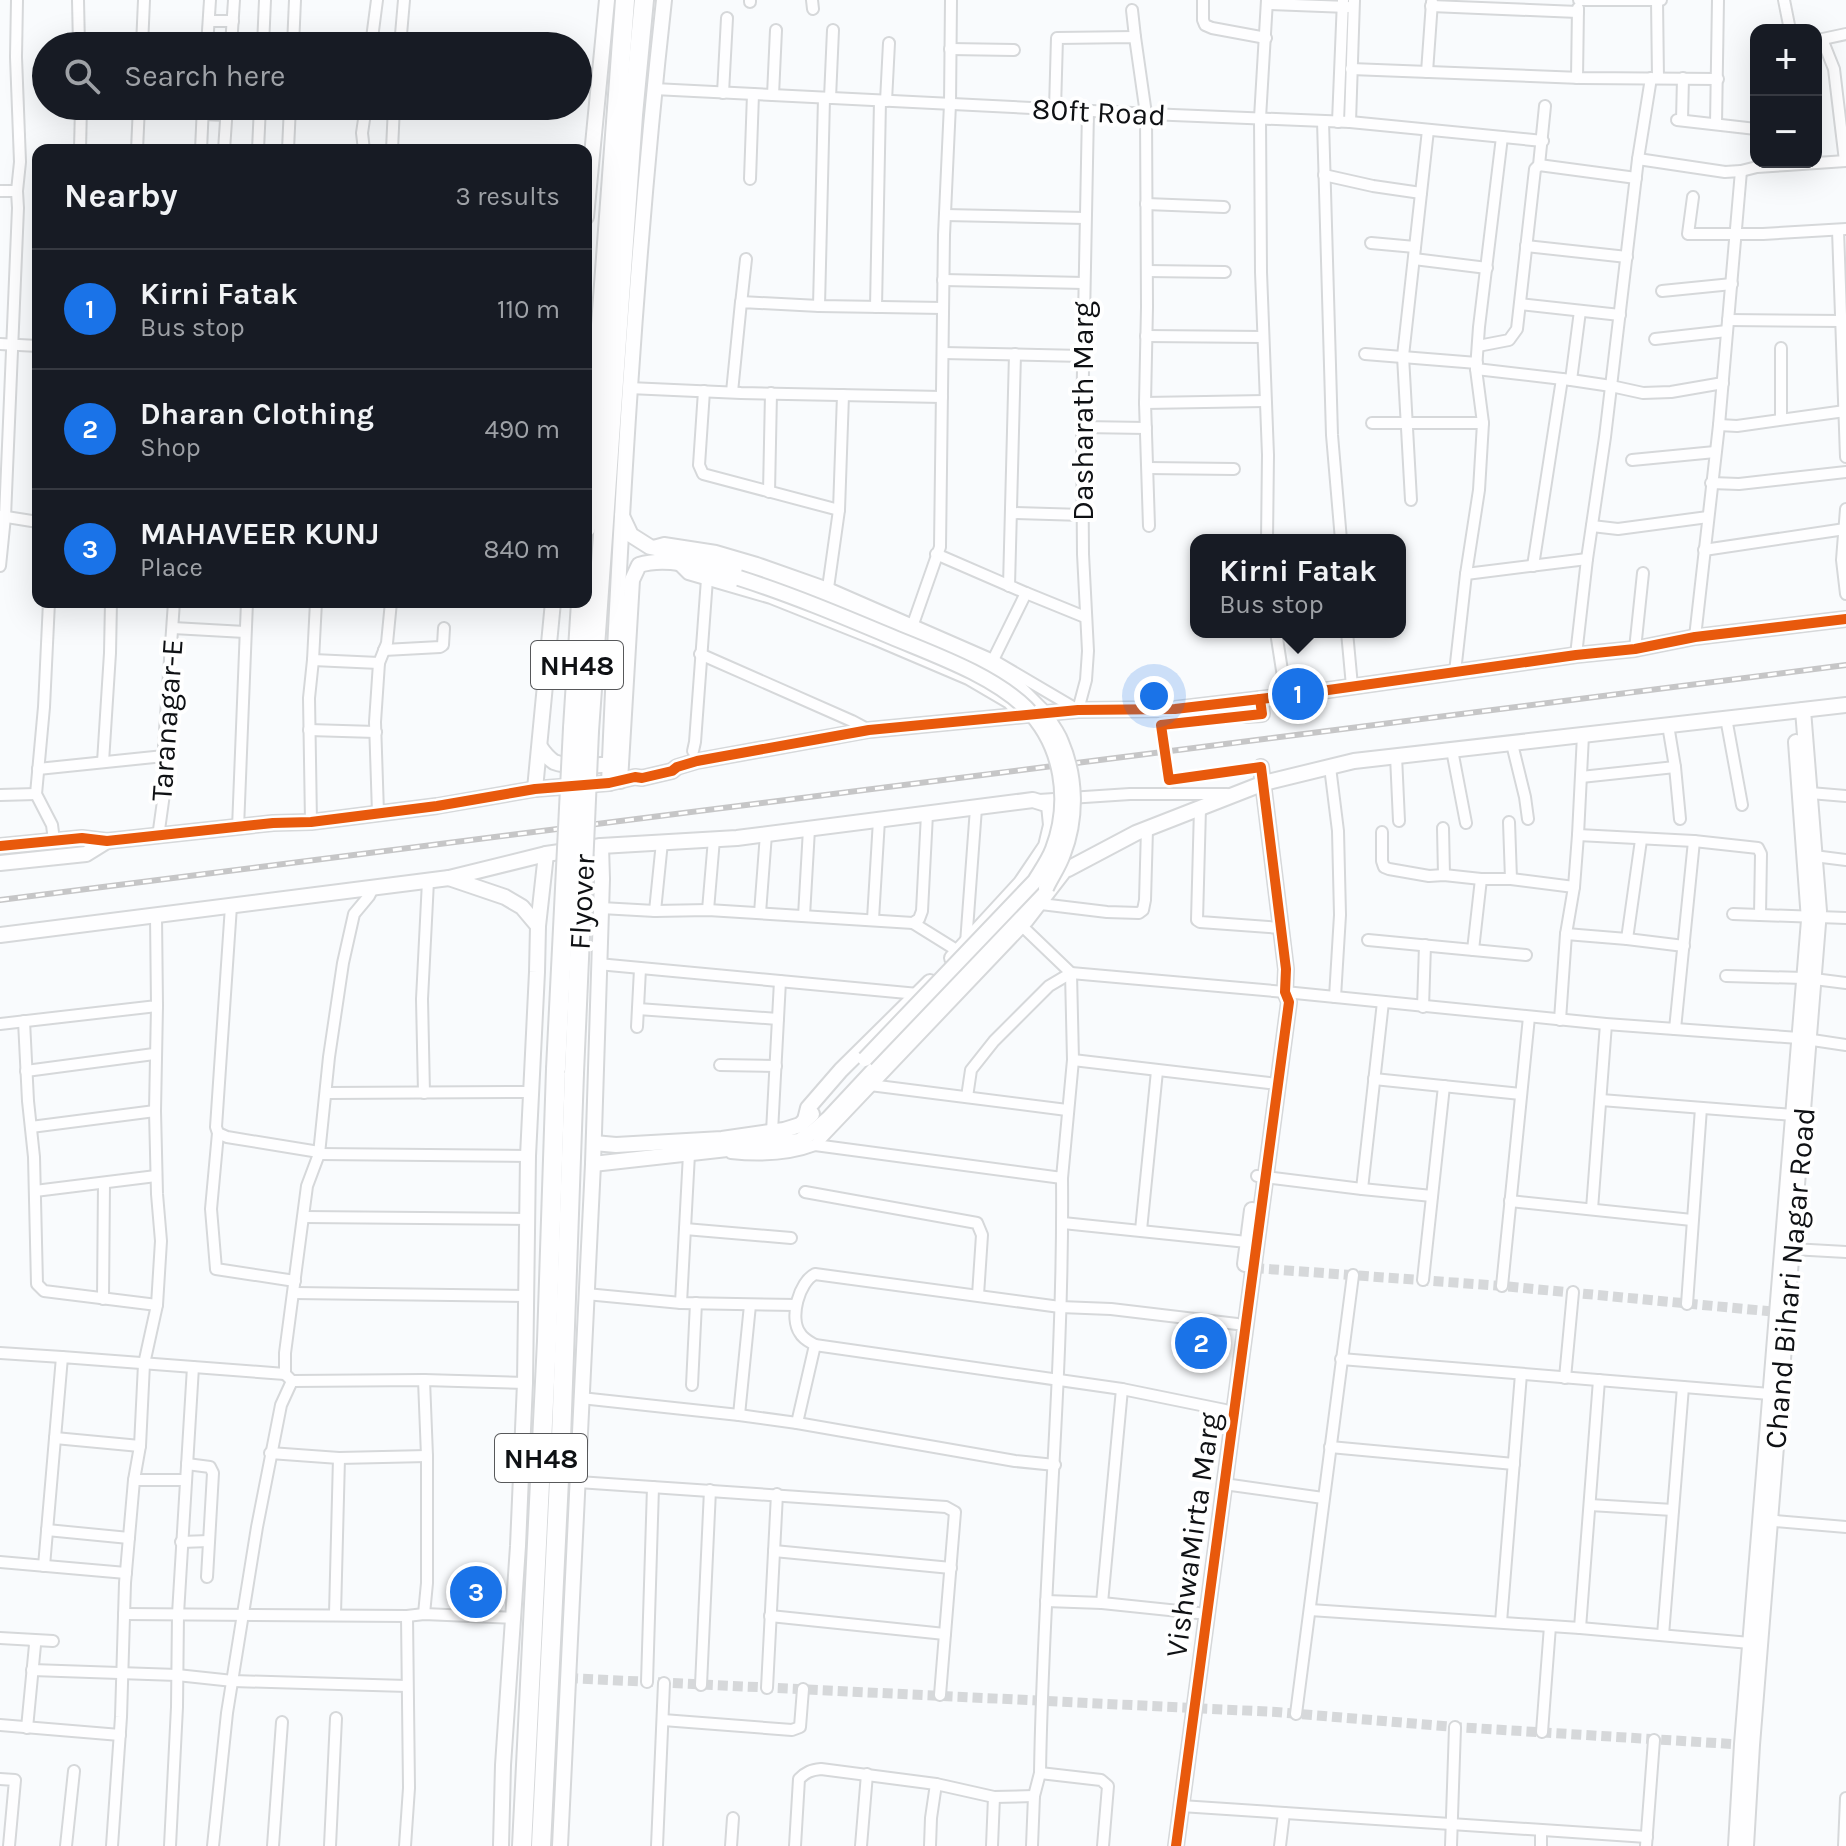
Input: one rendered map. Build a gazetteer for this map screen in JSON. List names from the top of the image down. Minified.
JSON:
{"streets":{"highway":["NH48","Flyover"],"street":["80ft Road","Dasharath Marg","Taranagar-E","Chand Bihari Nagar Road","VishwaMirta Marg"]},"crossings":[["80ft Road","Dasharath Marg"],["NH48","Flyover"]],"page":{"map_buttons":["+","−"],"search":"Search here","heading":["Nearby","3 results"],"list":[{"mark":"1","name":"Kirni Fatak","note":"Bus stop","value":"110 m"},{"mark":"2","name":"Dharan Clothing","note":"Shop","value":"490 m"},{"mark":"3","name":"MAHAVEER KUNJ","note":"Place","value":"840 m"}],"popup":["Kirni Fatak","Bus stop"],"pins":["1","2","3"]}}
